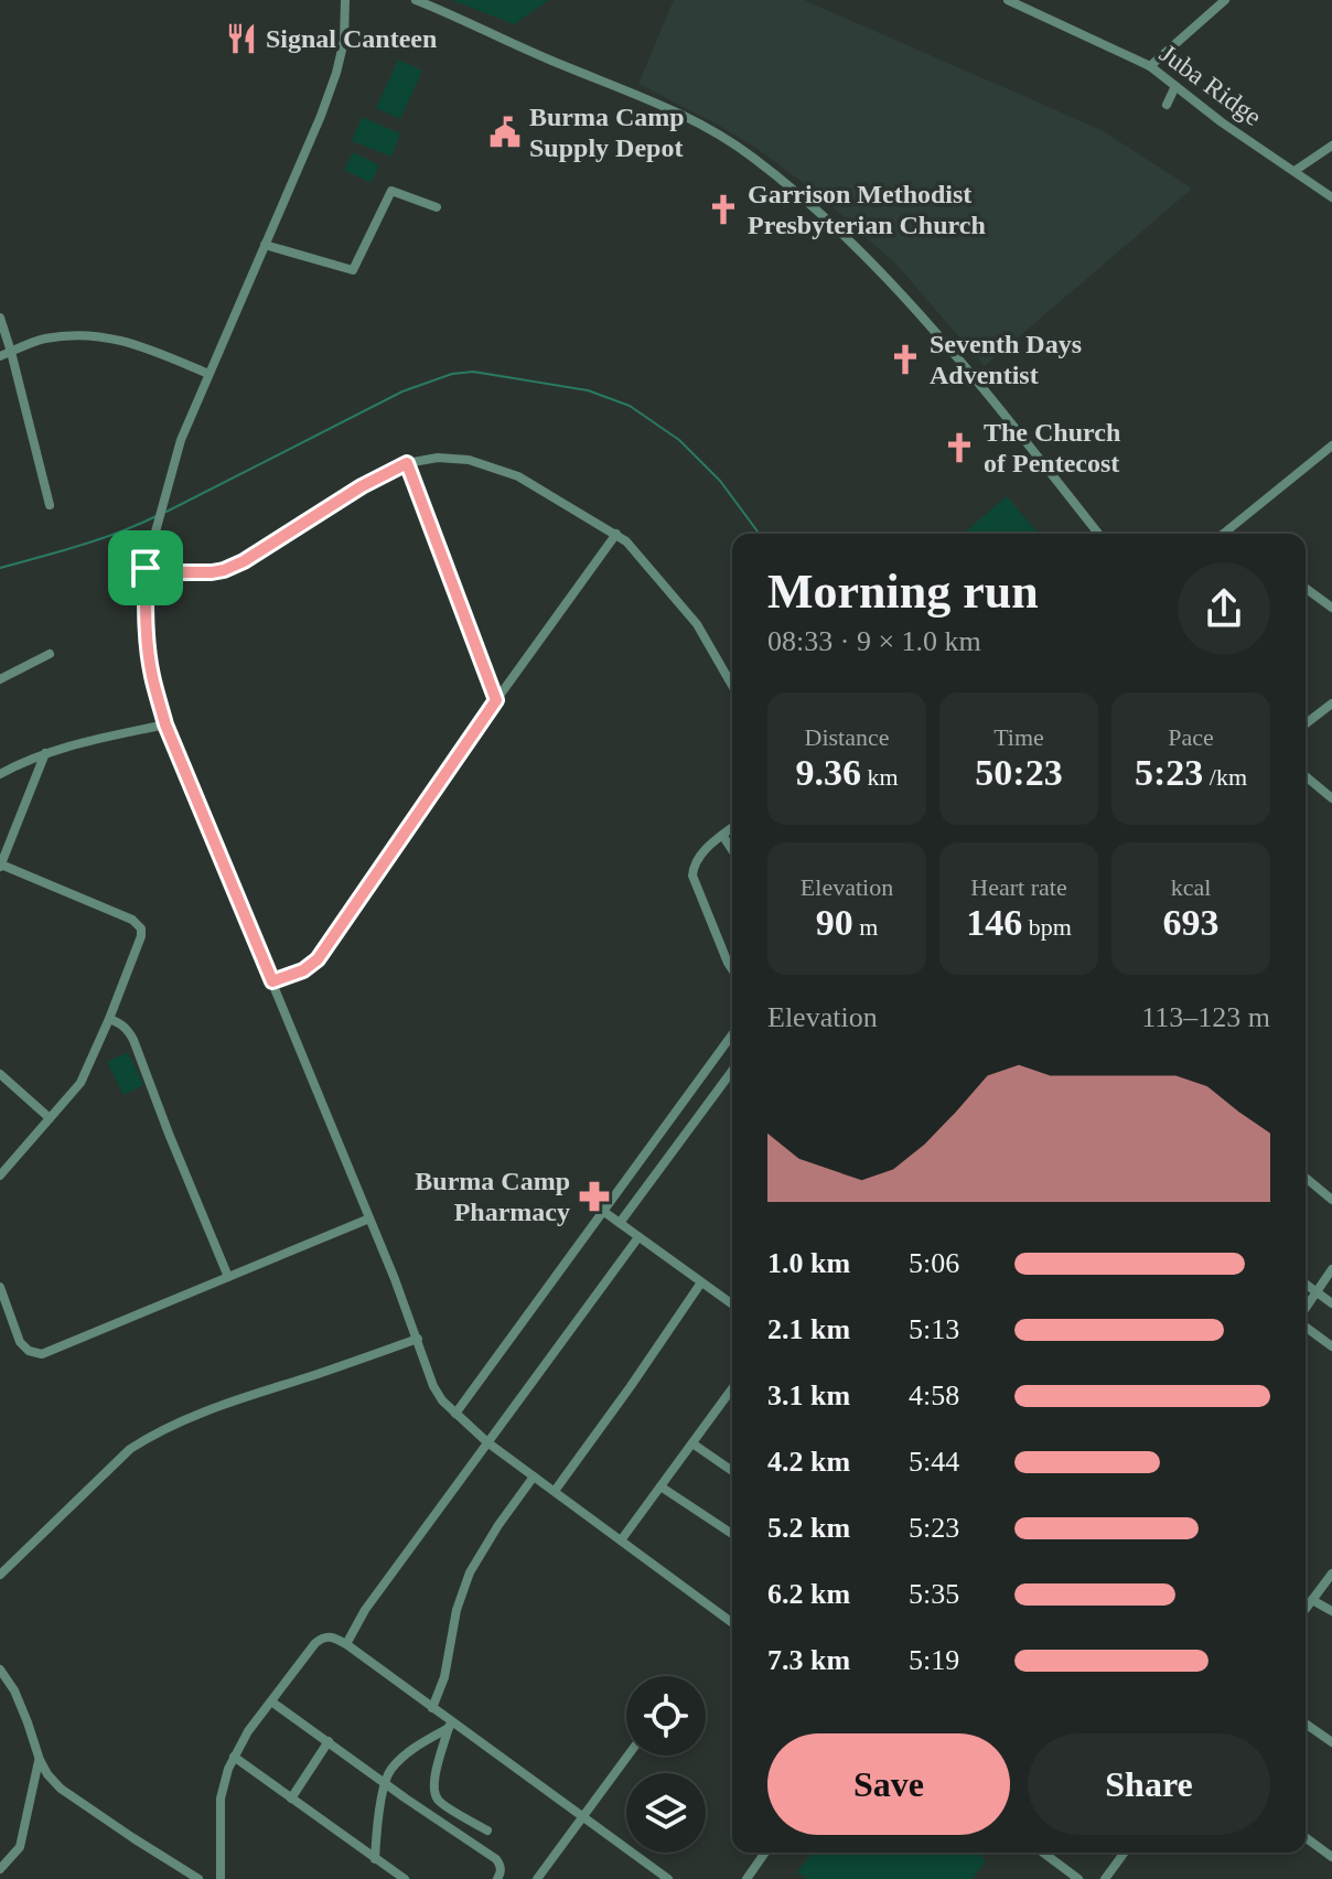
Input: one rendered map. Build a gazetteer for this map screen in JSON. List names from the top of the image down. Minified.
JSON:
{"streets":{"street":["Juba Ridge"]},"places":{"restaurant":["Signal Canteen"],"public building":["Burma Camp Supply Depot"],"church":["Garrison Methodist Presbyterian Church","Seventh Days Adventist","The Church of Pentecost"],"pharmacy":["Burma Camp Pharmacy"]},"page":{"heading":["Morning run","08:33 · 9 × 1.0 km"],"stats":[["Distance","9.36 km"],["Time","50:23"],["Pace","5:23 /km"],["Elevation","90 m"],["Heart rate","146 bpm"],["kcal","693"]],"chart":["Elevation","113–123 m"],"list":[{"name":"1.0 km","note":"5:06"},{"name":"2.1 km","note":"5:13"},{"name":"3.1 km","note":"4:58"},{"name":"4.2 km","note":"5:44"},{"name":"5.2 km","note":"5:23"},{"name":"6.2 km","note":"5:35"},{"name":"7.3 km","note":"5:19"}],"buttons":["Save","Share"]}}
